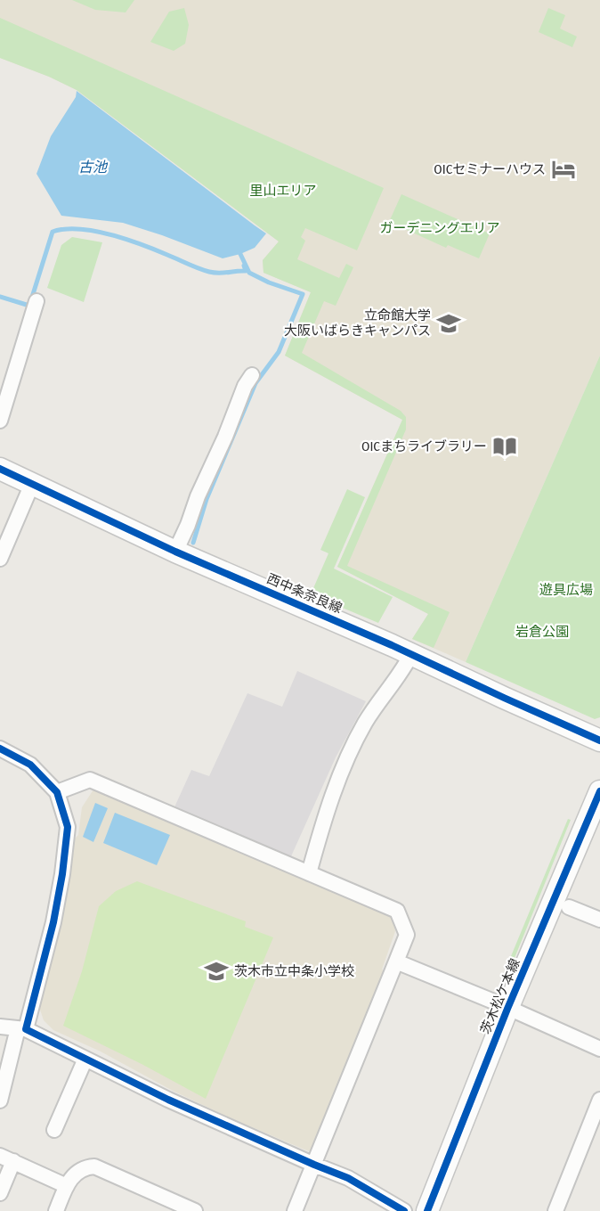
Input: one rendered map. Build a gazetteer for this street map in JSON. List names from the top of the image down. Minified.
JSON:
{"streets":{"street":["西中条奈良線","茨木松ケ本線"]},"water":["古池"],"parks":["里山エリア","ガーデニングエリア","遊具広場","岩倉公園"],"places":{"hotel":["OICセミナーハウス"],"school or university":["立命館大学 大阪いばらきキャンパス","茨木市立中条小学校"],"library":["OICまちライブラリー"]}}
